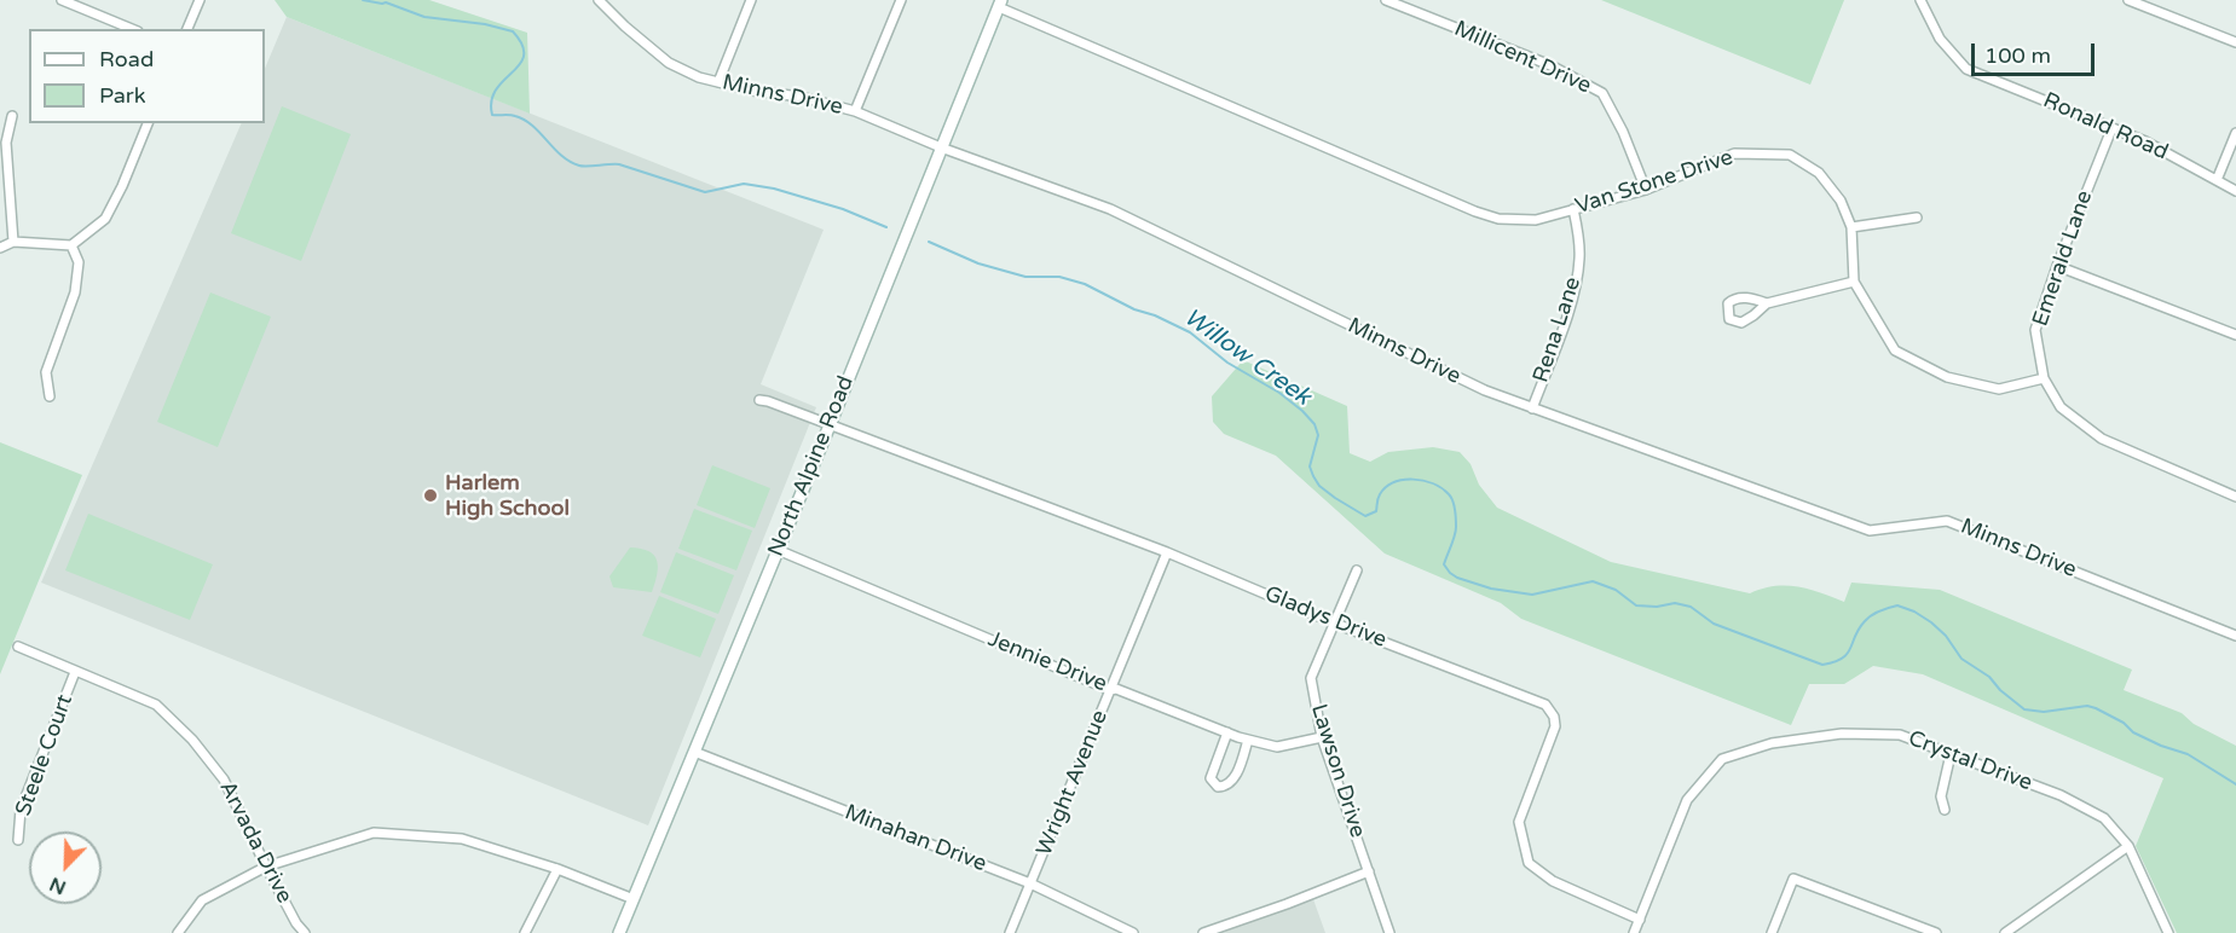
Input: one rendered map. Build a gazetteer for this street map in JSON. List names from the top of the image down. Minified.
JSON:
{"streets":{"main road":["North Alpine Road"],"street":["Millicent Drive","Minns Drive","Ronald Road","Van Stone Drive","Emerald Lane","Rena Lane","Gladys Drive","Jennie Drive","Steele Court","Crystal Drive","Lawson Drive","Wright Avenue","Minahan Drive","Arvada Drive"]},"crossings":[["Millicent Drive","Van Stone Drive"],["Minns Drive","Rena Lane"],["Minns Drive","North Alpine Road"],["Ronald Road","Emerald Lane"],["Van Stone Drive","Rena Lane"],["Van Stone Drive","North Alpine Road"],["North Alpine Road","Gladys Drive"],["North Alpine Road","Jennie Drive"],["North Alpine Road","Minahan Drive"],["Gladys Drive","Crystal Drive"],["Gladys Drive","Lawson Drive"],["Gladys Drive","Wright Avenue"],["Jennie Drive","Lawson Drive"],["Jennie Drive","Wright Avenue"],["Steele Court","Arvada Drive"],["Wright Avenue","Minahan Drive"]],"water":["Willow Creek"],"places":["Harlem High School"],"legend":["Road","Park"],"scale_bar":"100 m","north":"bottom left"}
